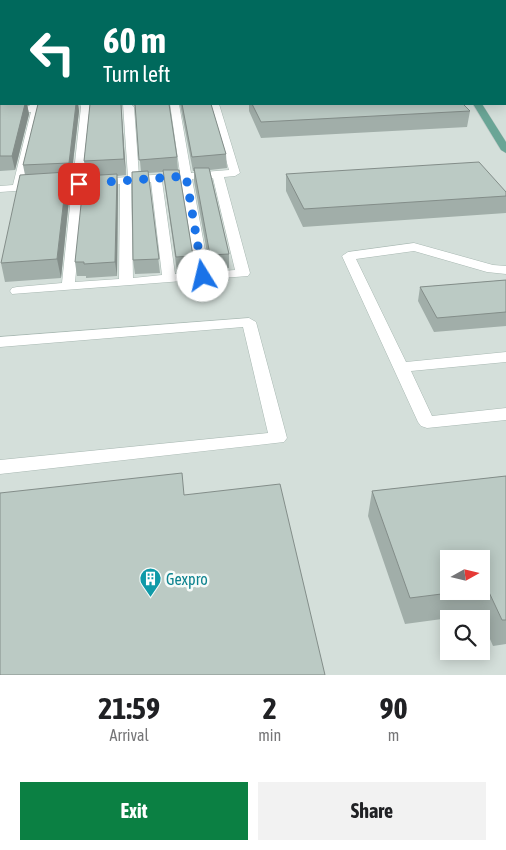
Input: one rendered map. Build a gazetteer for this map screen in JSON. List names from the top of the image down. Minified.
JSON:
{"places":{"building":["Gexpro"]},"north":"right","page":{"turn":["60 m","Turn left"],"eta":["21:59","Arrival","2","min","90","m"],"buttons":["Exit","Share"]}}
